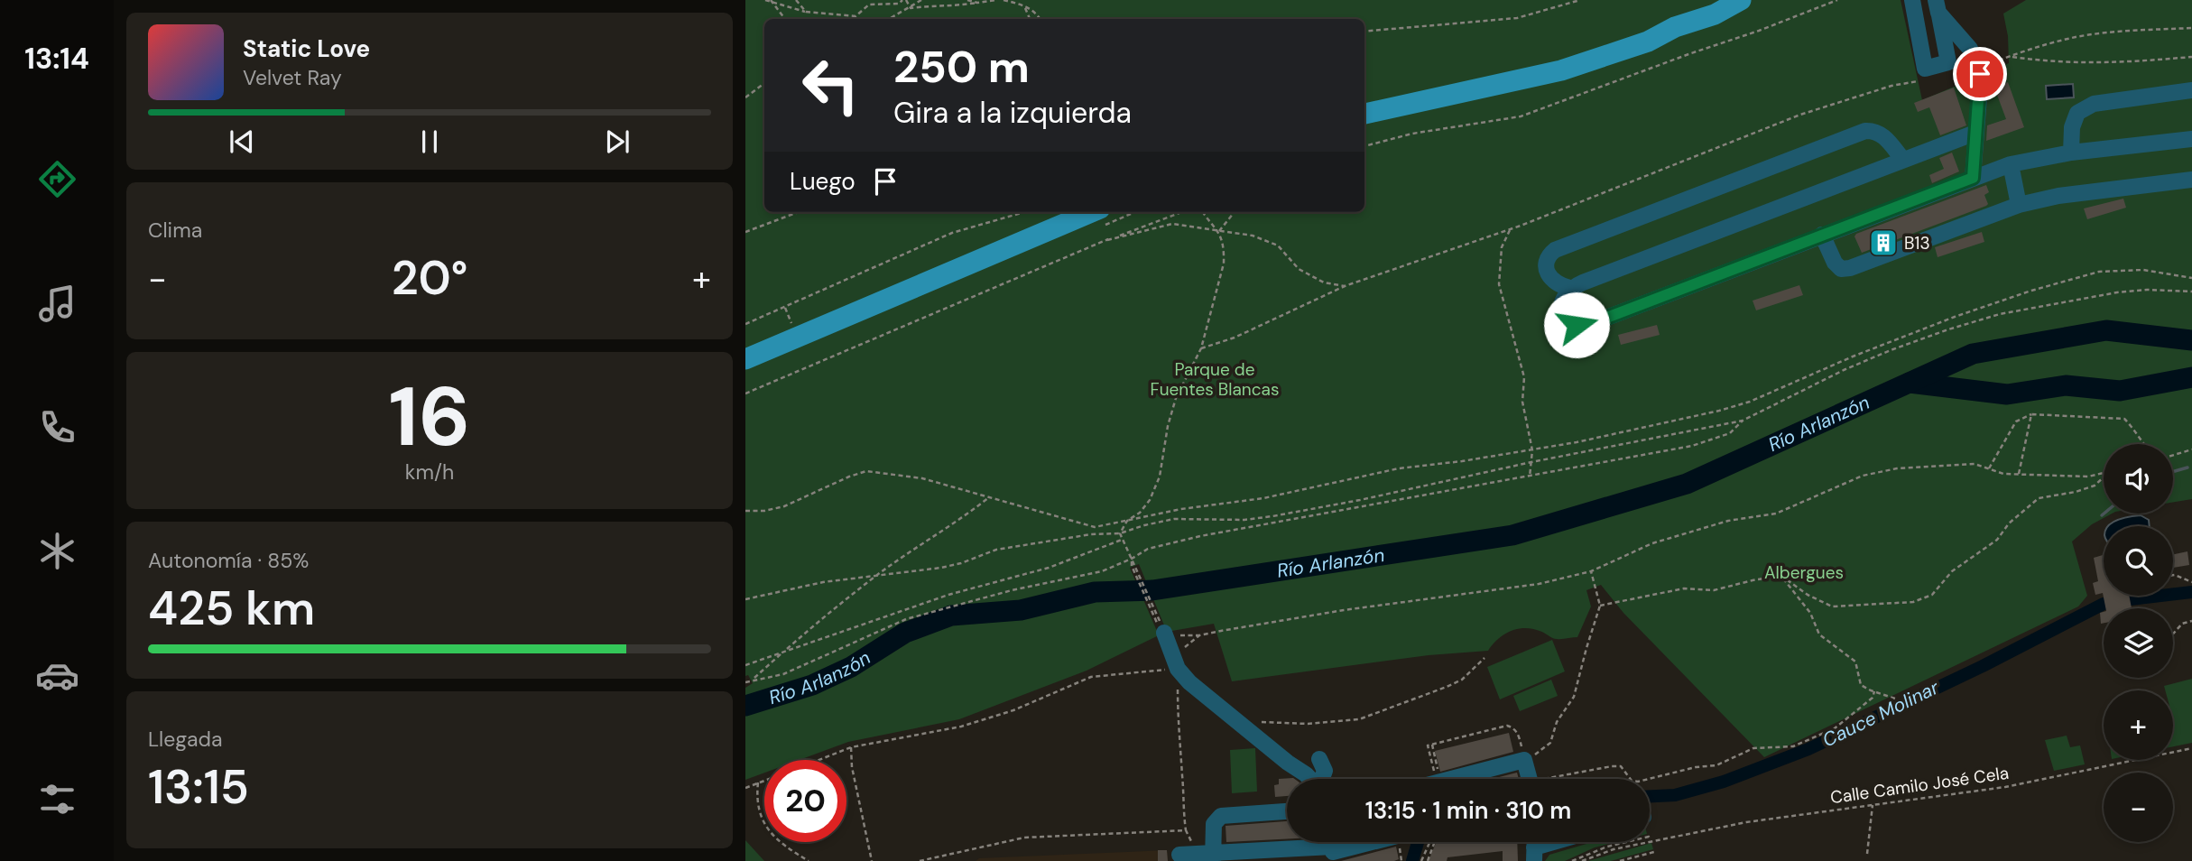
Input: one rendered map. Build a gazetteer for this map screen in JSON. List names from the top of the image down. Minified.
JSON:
{"streets":{"path":["Calle Camilo José Cela"]},"water":["Río Arlanzón","Cauce Molinar"],"parks":["Parque de Fuentes Blancas","Albergues"],"places":{"building":["B13"]},"page":{"tabs":"13:14","turn":["250 m","Gira a la izquierda"],"song":["Static Love","Velvet Ray"],"then":"Luego","tile":["Clima",["16","km/h"],["Autonomía · 85%","425 km"],["Llegada","13:15"]],"heat":["−","20°","+"],"map_buttons":["+","−"],"limit":"20","trip":"13:15 · 1 min · 310 m"}}
